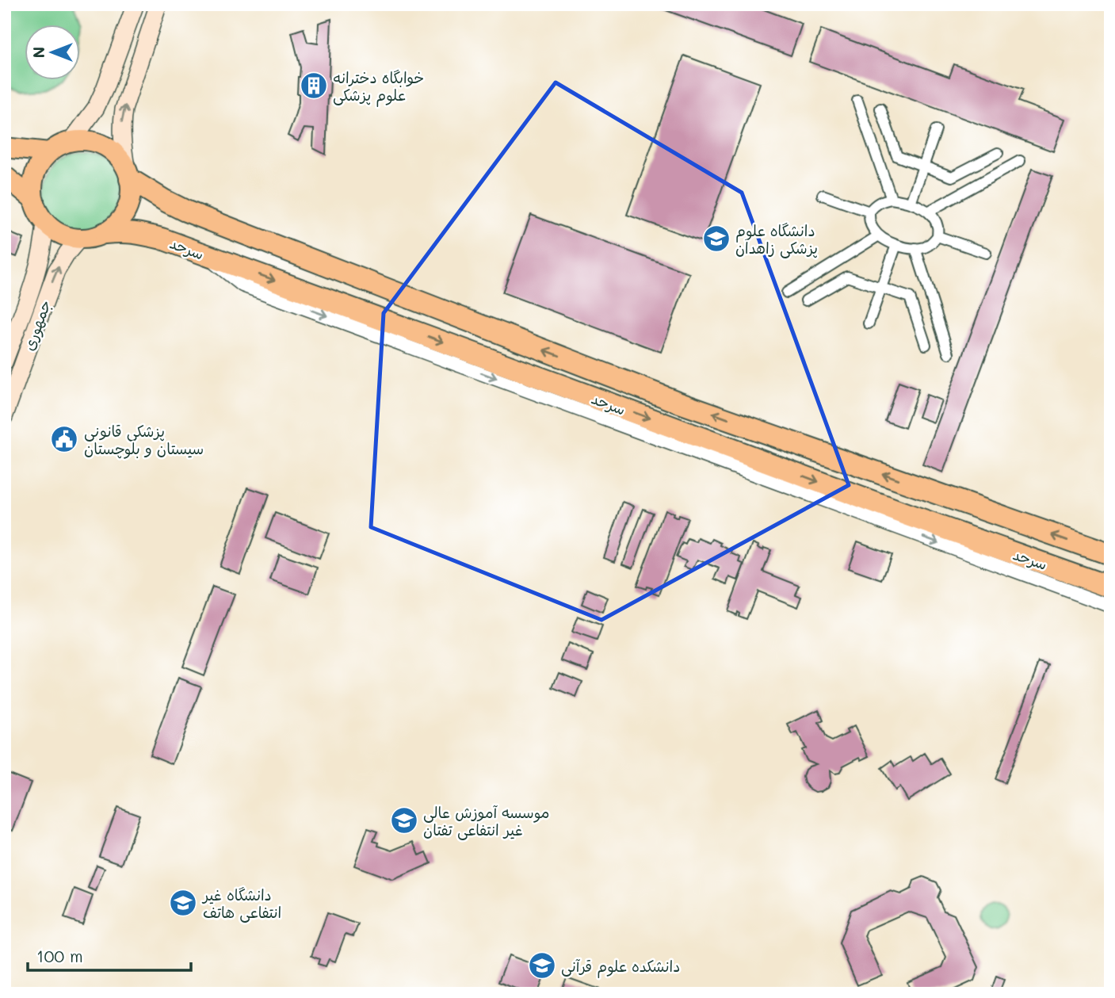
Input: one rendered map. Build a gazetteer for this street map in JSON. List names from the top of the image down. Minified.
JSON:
{"streets":{"highway":["سرحد"],"main road":["جمهوری"]},"crossings":[["سرحد","جمهوری"]],"places":{"building":["خوابگاه دخترانه علوم پزشکی"],"school or university":["دانشگاه علوم پزشکی زاهدان","موسسه آموزش عالی غیر انتفاعی تفتان","دانشگاه غیر انتفاعی هاتف","دانشکده علوم قرآنی"],"public building":["پزشکی قانونی سیستان و بلوچستان"]},"scale_bar":"100 m","north":"left"}
